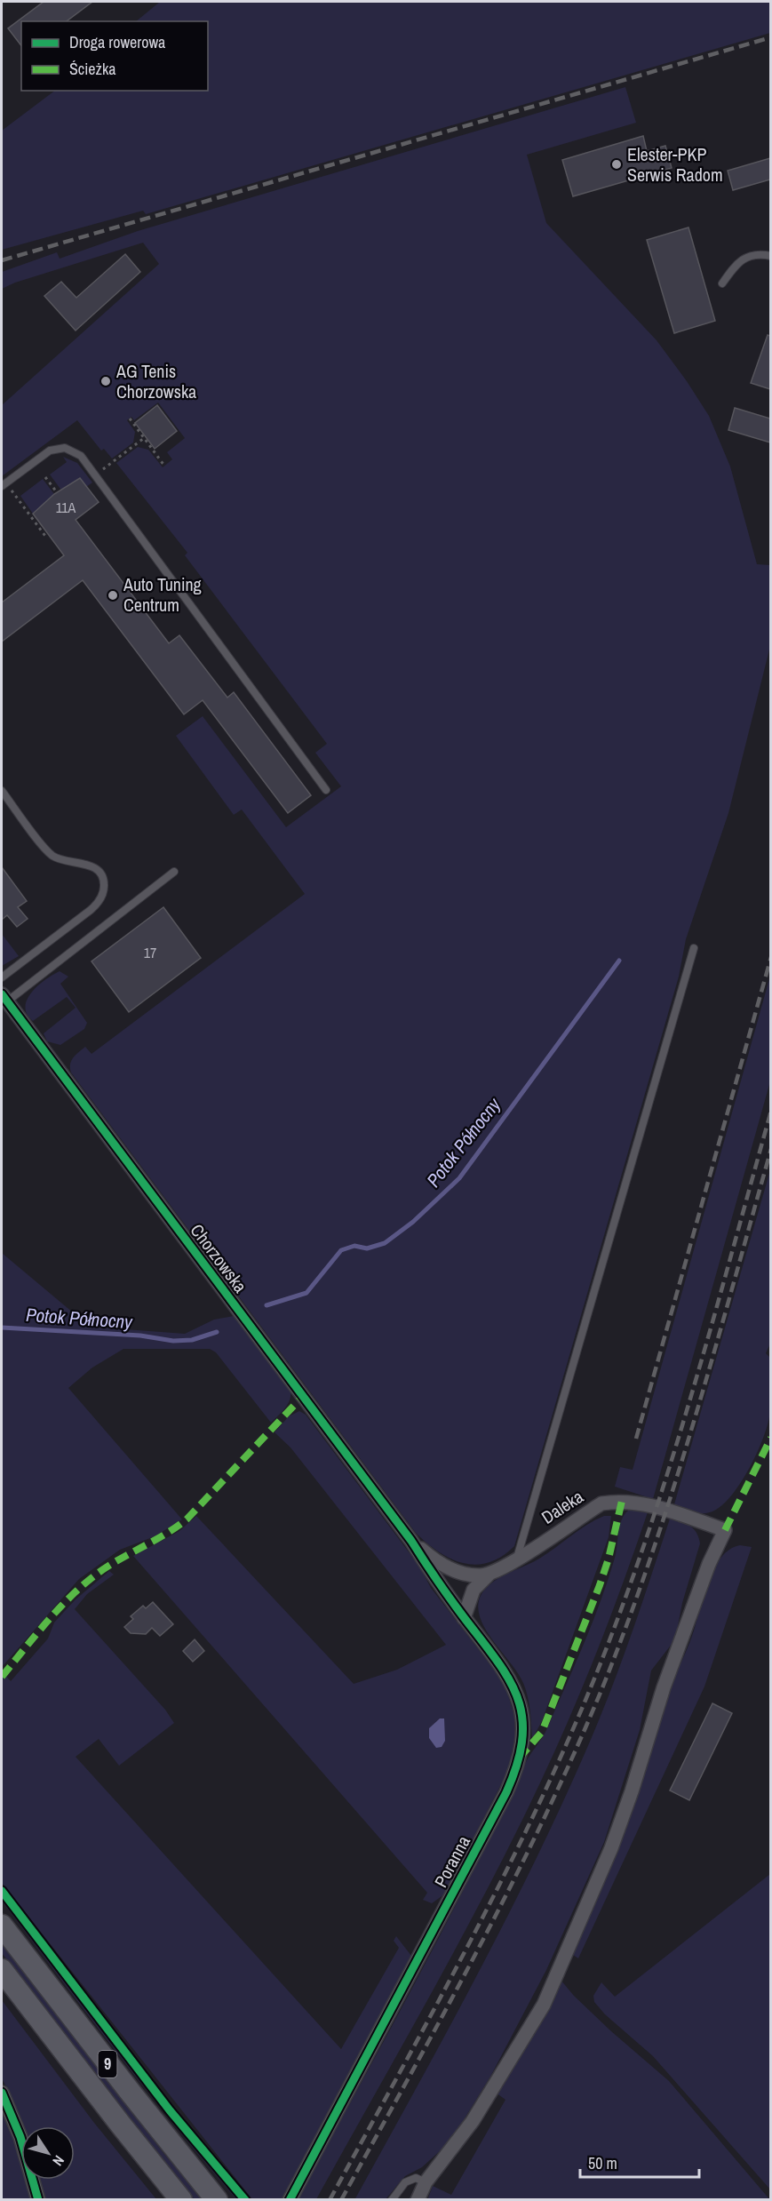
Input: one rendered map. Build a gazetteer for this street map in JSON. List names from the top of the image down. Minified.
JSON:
{"streets":{"main road":["9"],"street":["Chorzowska","Daleka","Poranna"]},"crossings":[["Chorzowska","Poranna"],["Daleka","Poranna"]],"water":["Potok Północny"],"places":["Elester-PKP Serwis Radom","AG Tenis Chorzowska","Auto Tuning Centrum"],"house_numbers":["11A","17"],"legend":["Droga rowerowa","Ścieżka"],"scale_bar":"50 m","north":"bottom right"}
